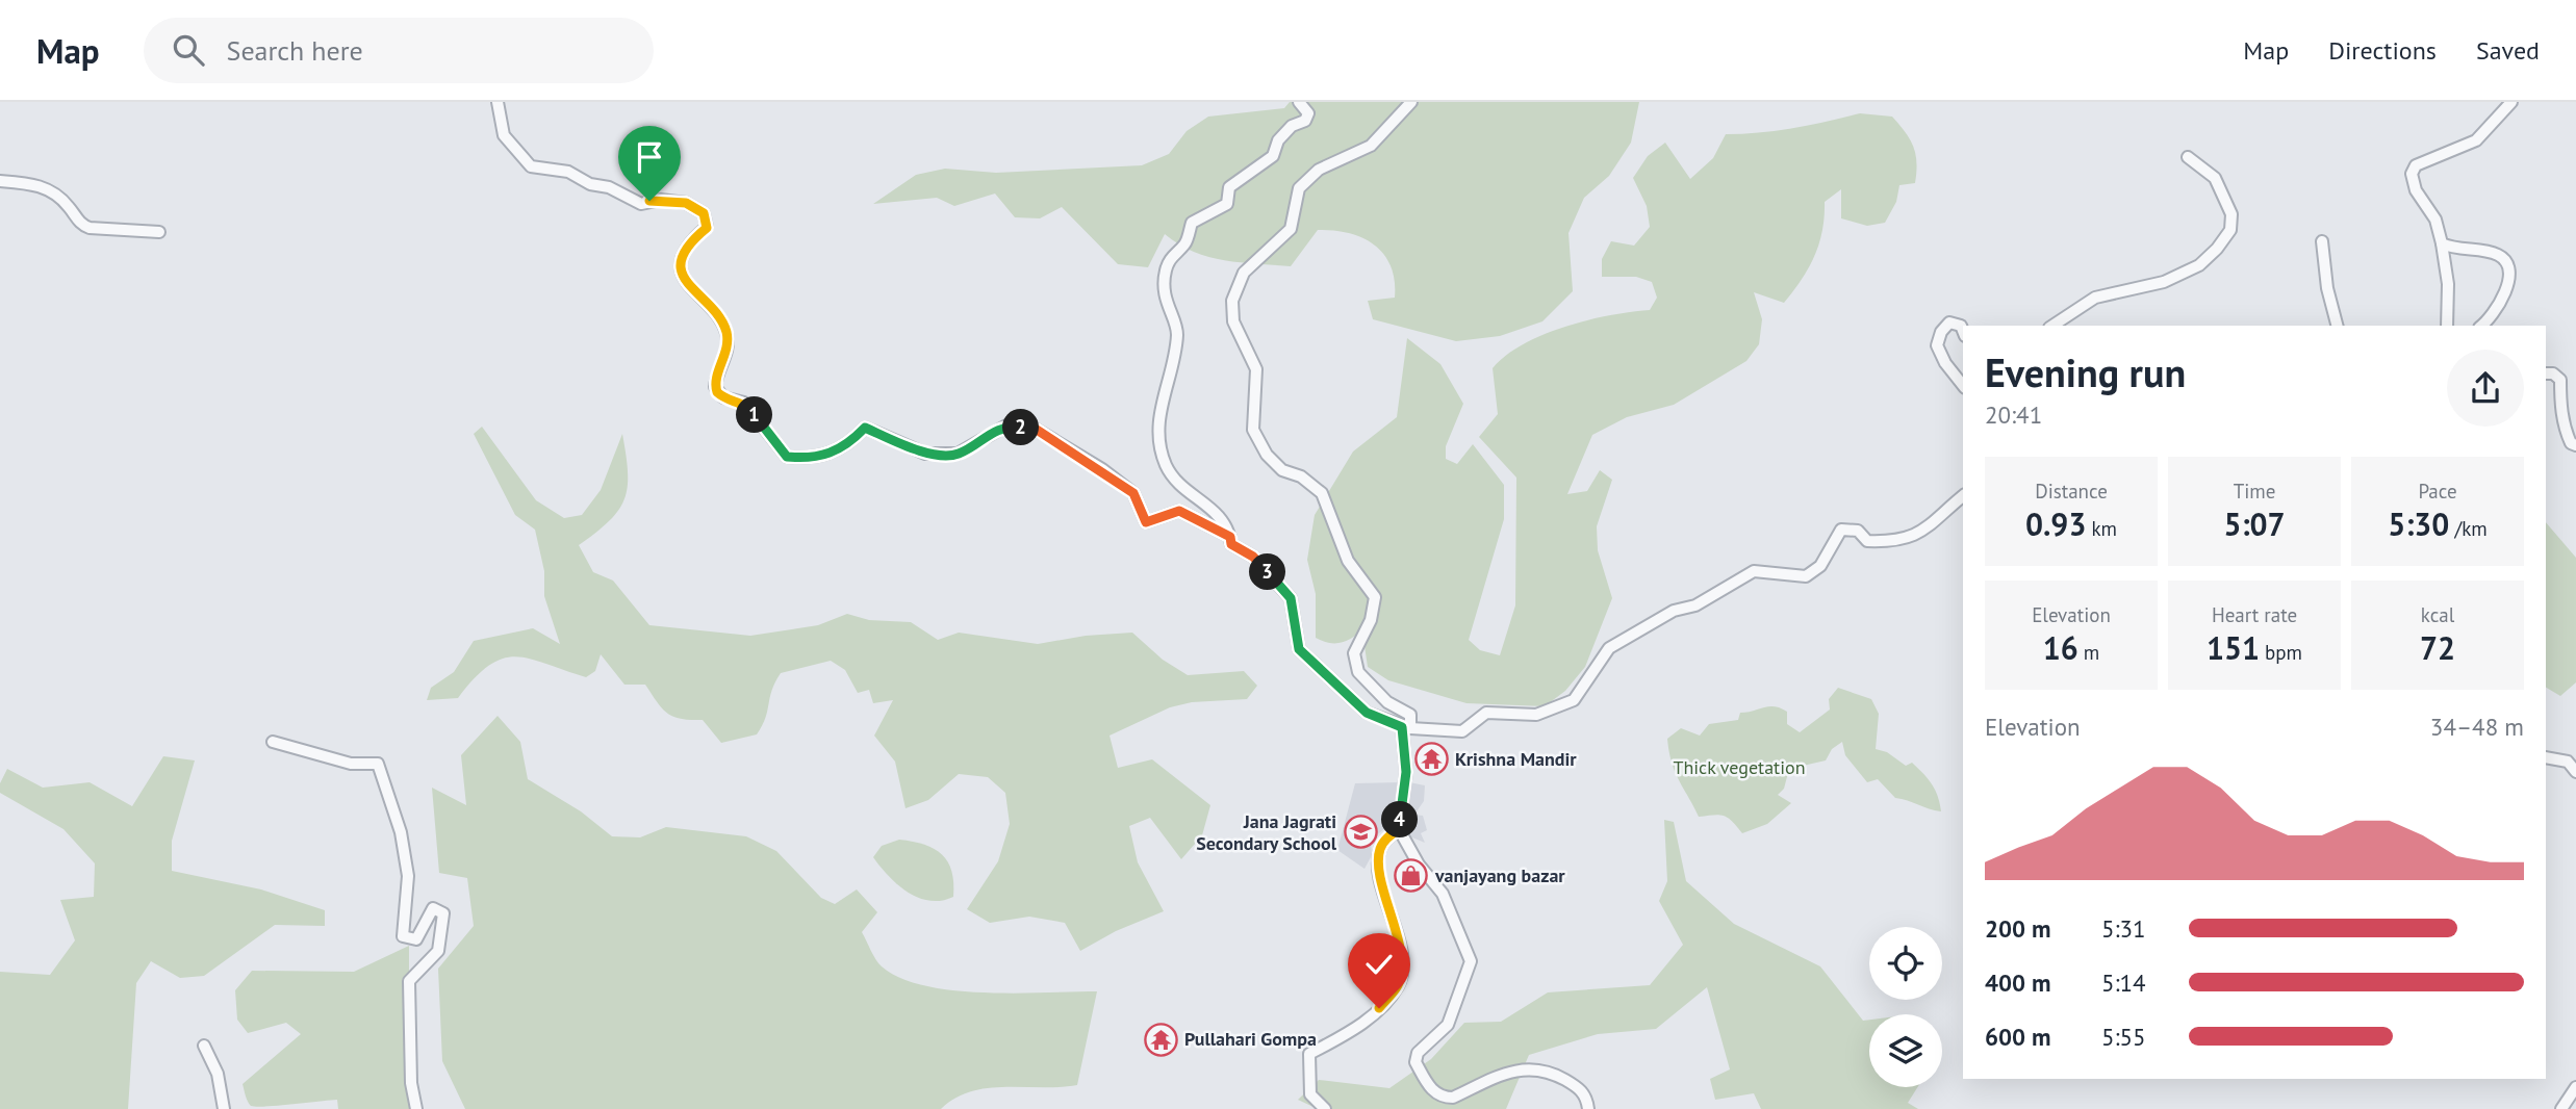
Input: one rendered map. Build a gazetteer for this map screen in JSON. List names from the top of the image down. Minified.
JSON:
{"parks":["Thick vegetation"],"places":{"temple":["Krishna Mandir","Pullahari Gompa"],"school or university":["Jana Jagrati Secondary School"],"shop":["vanjayang bazar"]},"page":{"header":"Map","search":"Search here","nav":["Map","Directions","Saved"],"heading":["Evening run","20:41"],"pins":["1","2","3","4"],"stats":[["Distance","0.93 km"],["Time","5:07"],["Pace","5:30 /km"],["Elevation","16 m"],["Heart rate","151 bpm"],["kcal","72"]],"chart":["Elevation","34–48 m"],"list":[{"name":"200 m","note":"5:31"},{"name":"400 m","note":"5:14"},{"name":"600 m","note":"5:55"}]}}
